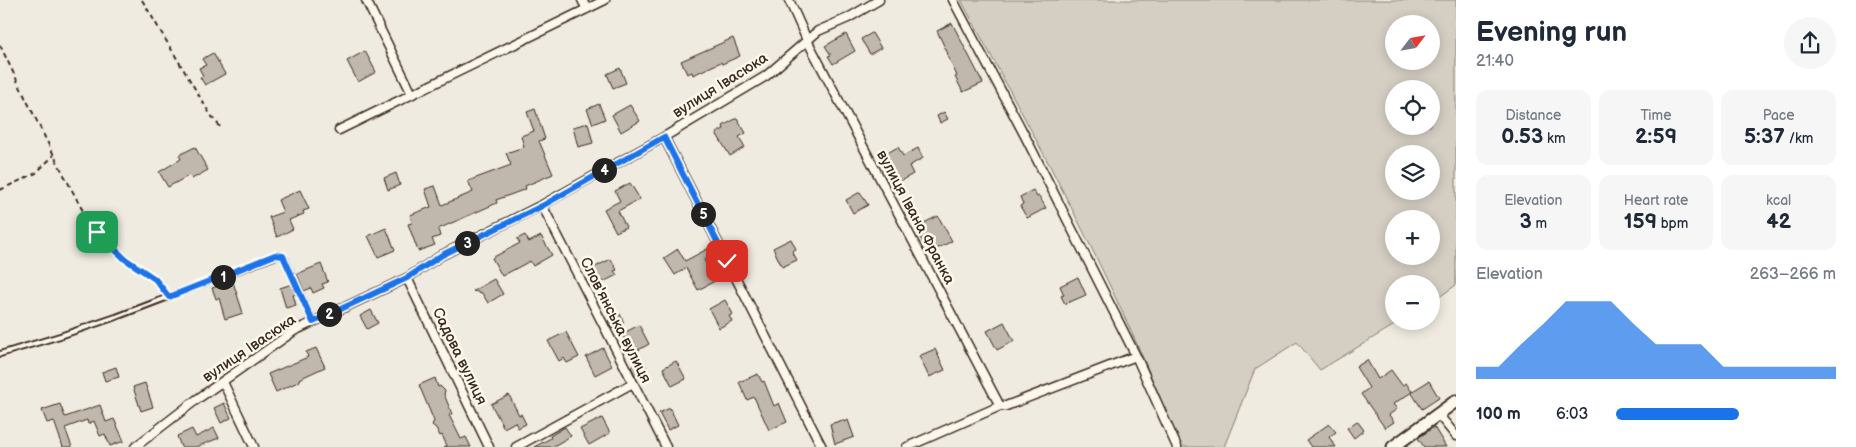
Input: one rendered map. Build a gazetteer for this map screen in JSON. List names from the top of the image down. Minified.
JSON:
{"streets":{"street":["вулиця Івасюка","вулиця Івана Франка","Слов'янська вулиця","Садова вулиця"]},"crossings":[["вулиця Івасюка","вулиця Івана Франка"],["вулиця Івасюка","Слов'янська вулиця"],["вулиця Івасюка","Садова вулиця"]],"north":"top right","page":{"heading":["Evening run","21:40"],"map_buttons":["+","−"],"stats":[["Distance","0.53 km"],["Time","2:59"],["Pace","5:37 /km"],["Elevation","3 m"],["Heart rate","159 bpm"],["kcal","42"]],"pins":["4","5","3","1","2"],"chart":["Elevation","263–266 m"],"list":[{"name":"100 m","note":"6:03"}]}}
